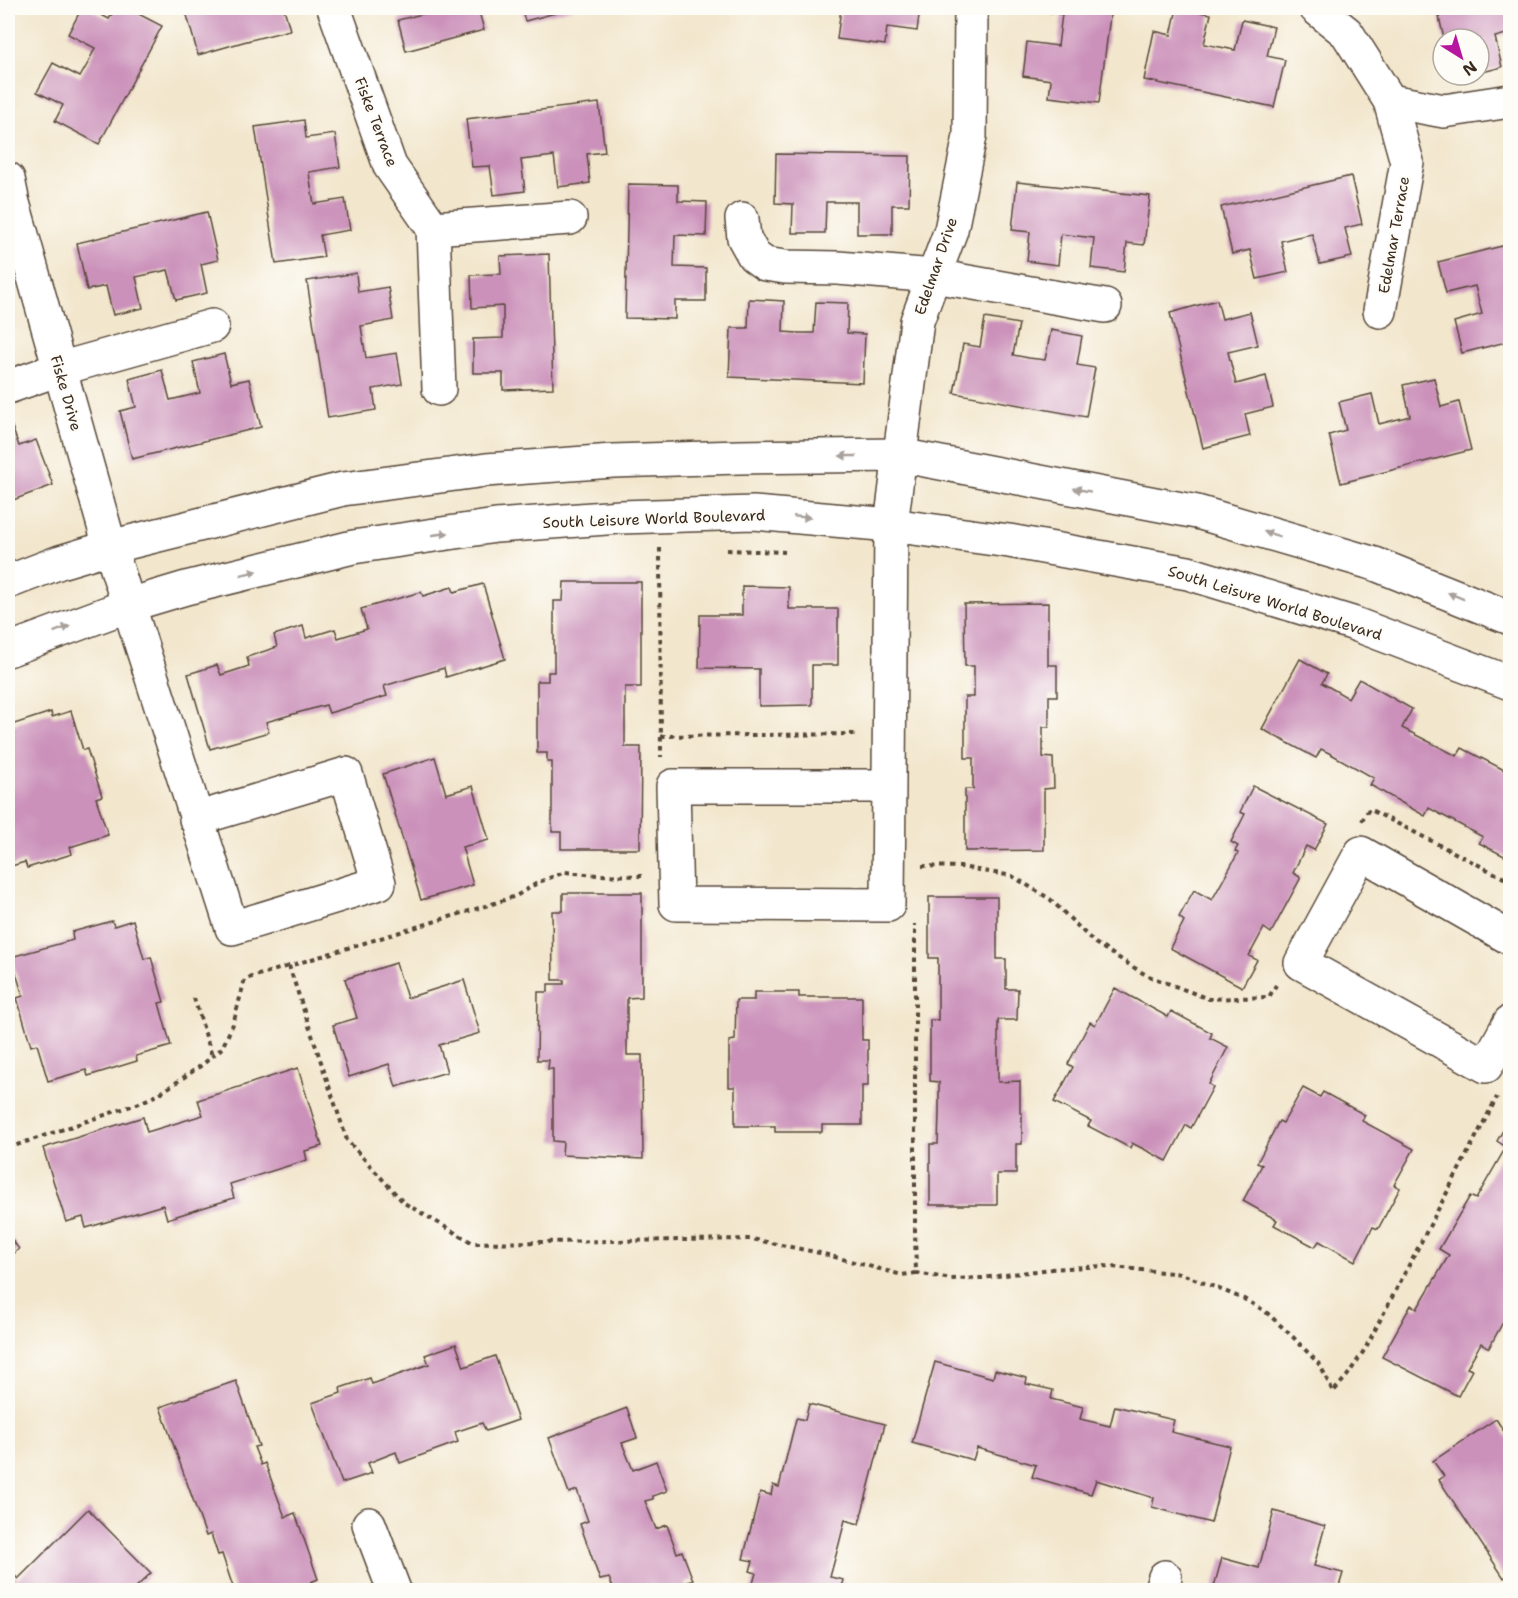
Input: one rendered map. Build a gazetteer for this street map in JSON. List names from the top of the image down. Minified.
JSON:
{"streets":{"street":["Fiske Terrace","Edelmar Terrace","Edelmar Drive","Fiske Drive","South Leisure World Boulevard"]},"crossings":[["Edelmar Drive","South Leisure World Boulevard"],["Fiske Drive","South Leisure World Boulevard"]],"north":"bottom right"}
